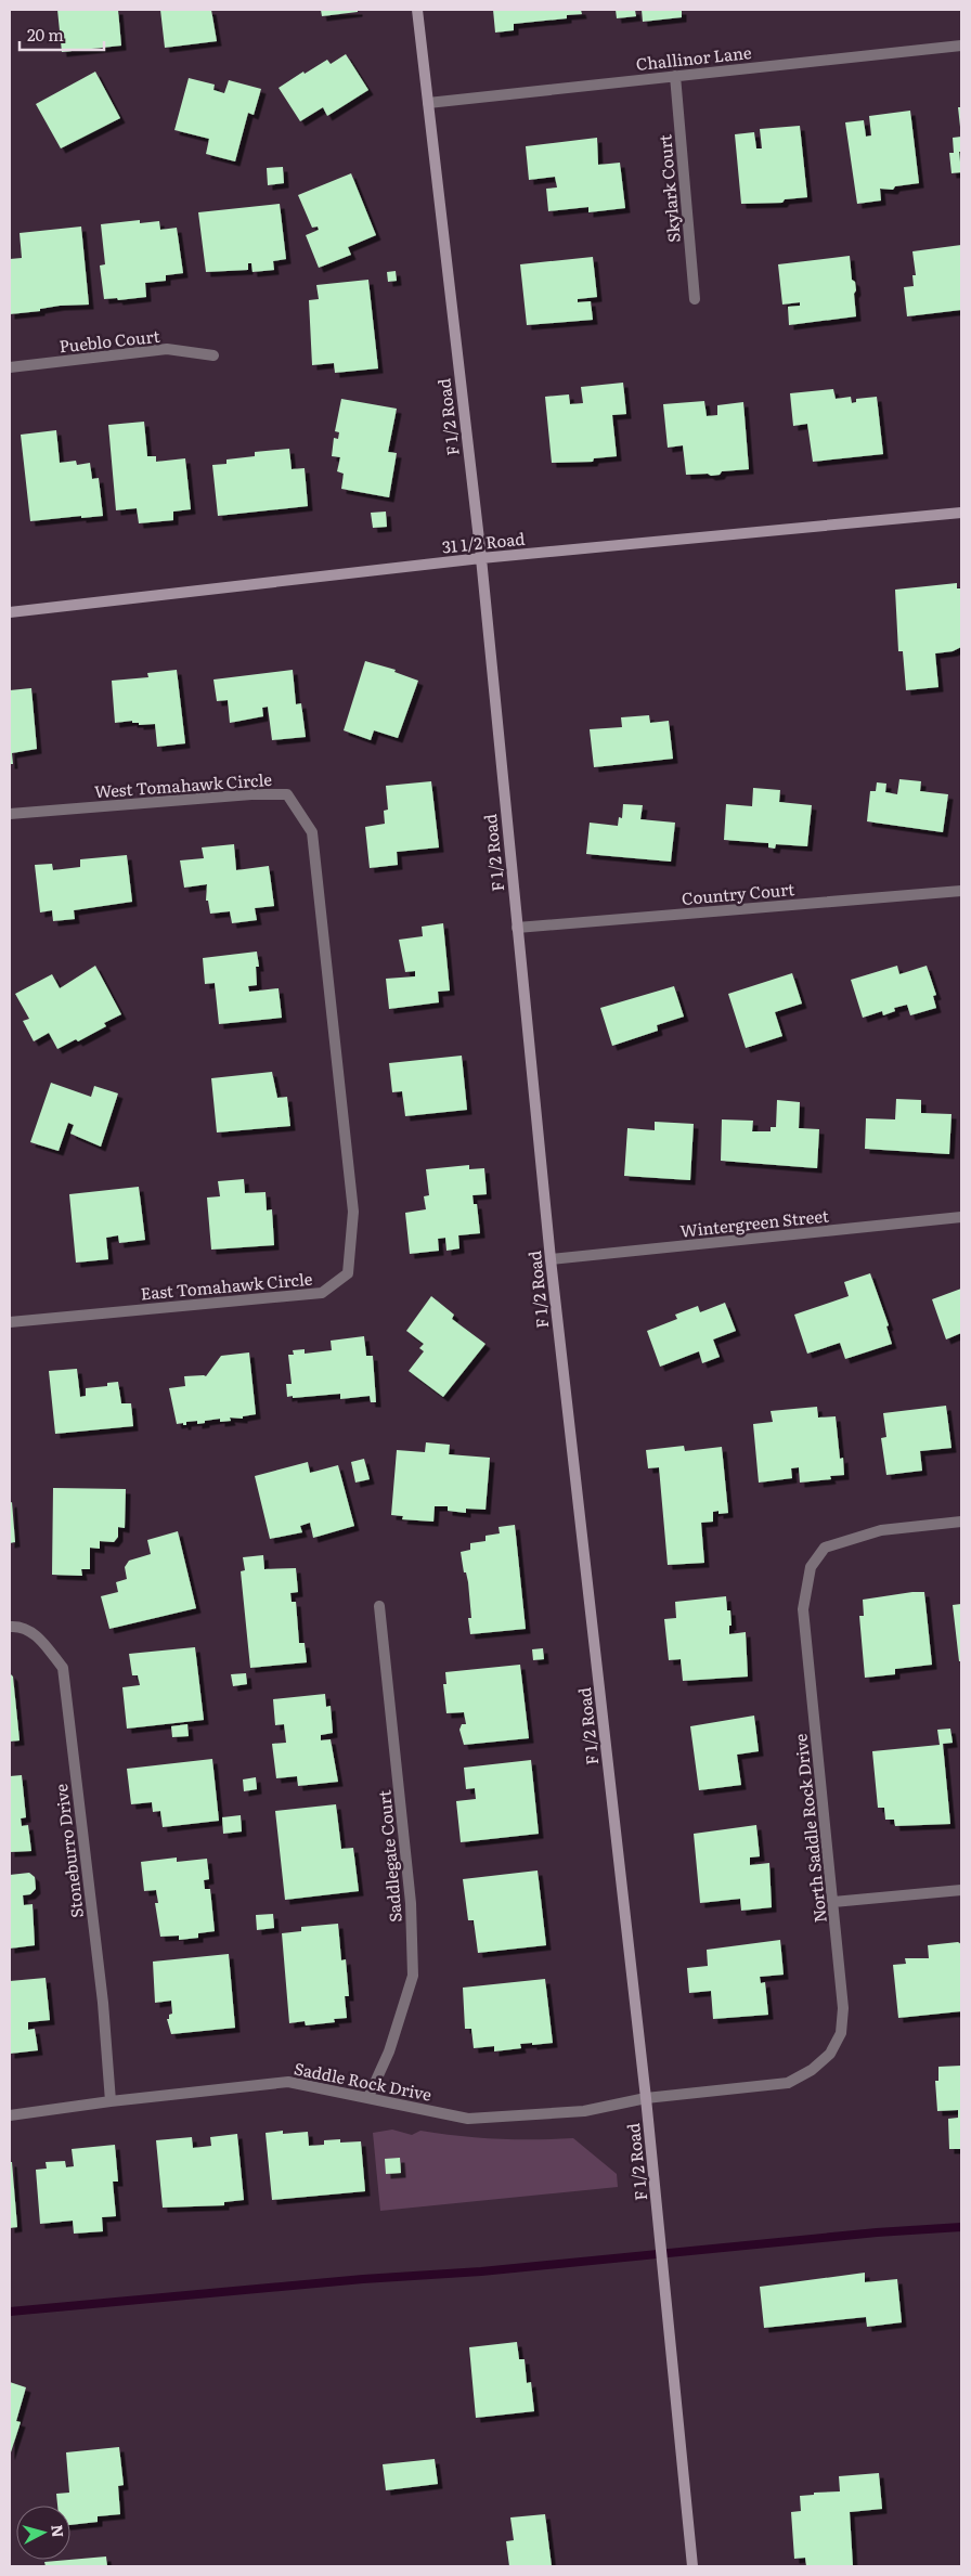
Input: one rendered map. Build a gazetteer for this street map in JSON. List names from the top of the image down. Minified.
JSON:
{"streets":{"street":["Challinor Lane","Skylark Court","Pueblo Court","F 1/2 Road","31 1/2 Road","West Tomahawk Circle","Country Court","Wintergreen Street","East Tomahawk Circle","North Saddle Rock Drive","Stoneburro Drive","Saddlegate Court","Saddle Rock Drive"]},"crossings":[["Challinor Lane","Skylark Court"],["Challinor Lane","F 1/2 Road"],["F 1/2 Road","31 1/2 Road"],["F 1/2 Road","Country Court"],["F 1/2 Road","Wintergreen Street"],["F 1/2 Road","North Saddle Rock Drive"],["F 1/2 Road","Saddle Rock Drive"],["West Tomahawk Circle","East Tomahawk Circle"],["North Saddle Rock Drive","Saddle Rock Drive"],["Stoneburro Drive","Saddle Rock Drive"],["Saddlegate Court","Saddle Rock Drive"]],"scale_bar":"20 m","north":"right"}
